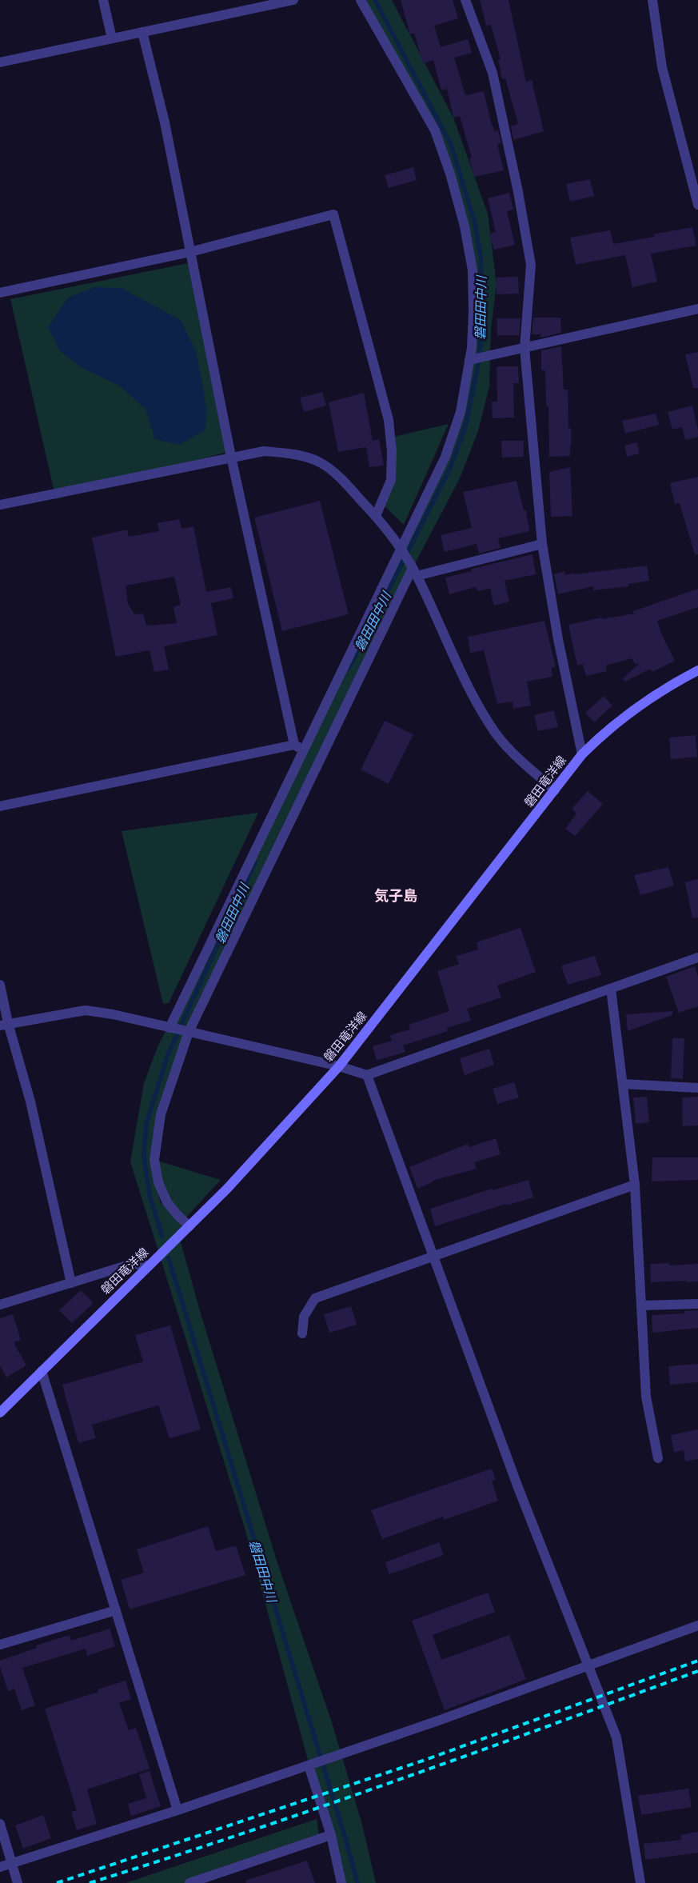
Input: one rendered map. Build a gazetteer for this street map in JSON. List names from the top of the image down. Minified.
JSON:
{"streets":{"main road":["磐田竜洋線"]},"districts":["気子島"],"water":["磐田田中川"]}
